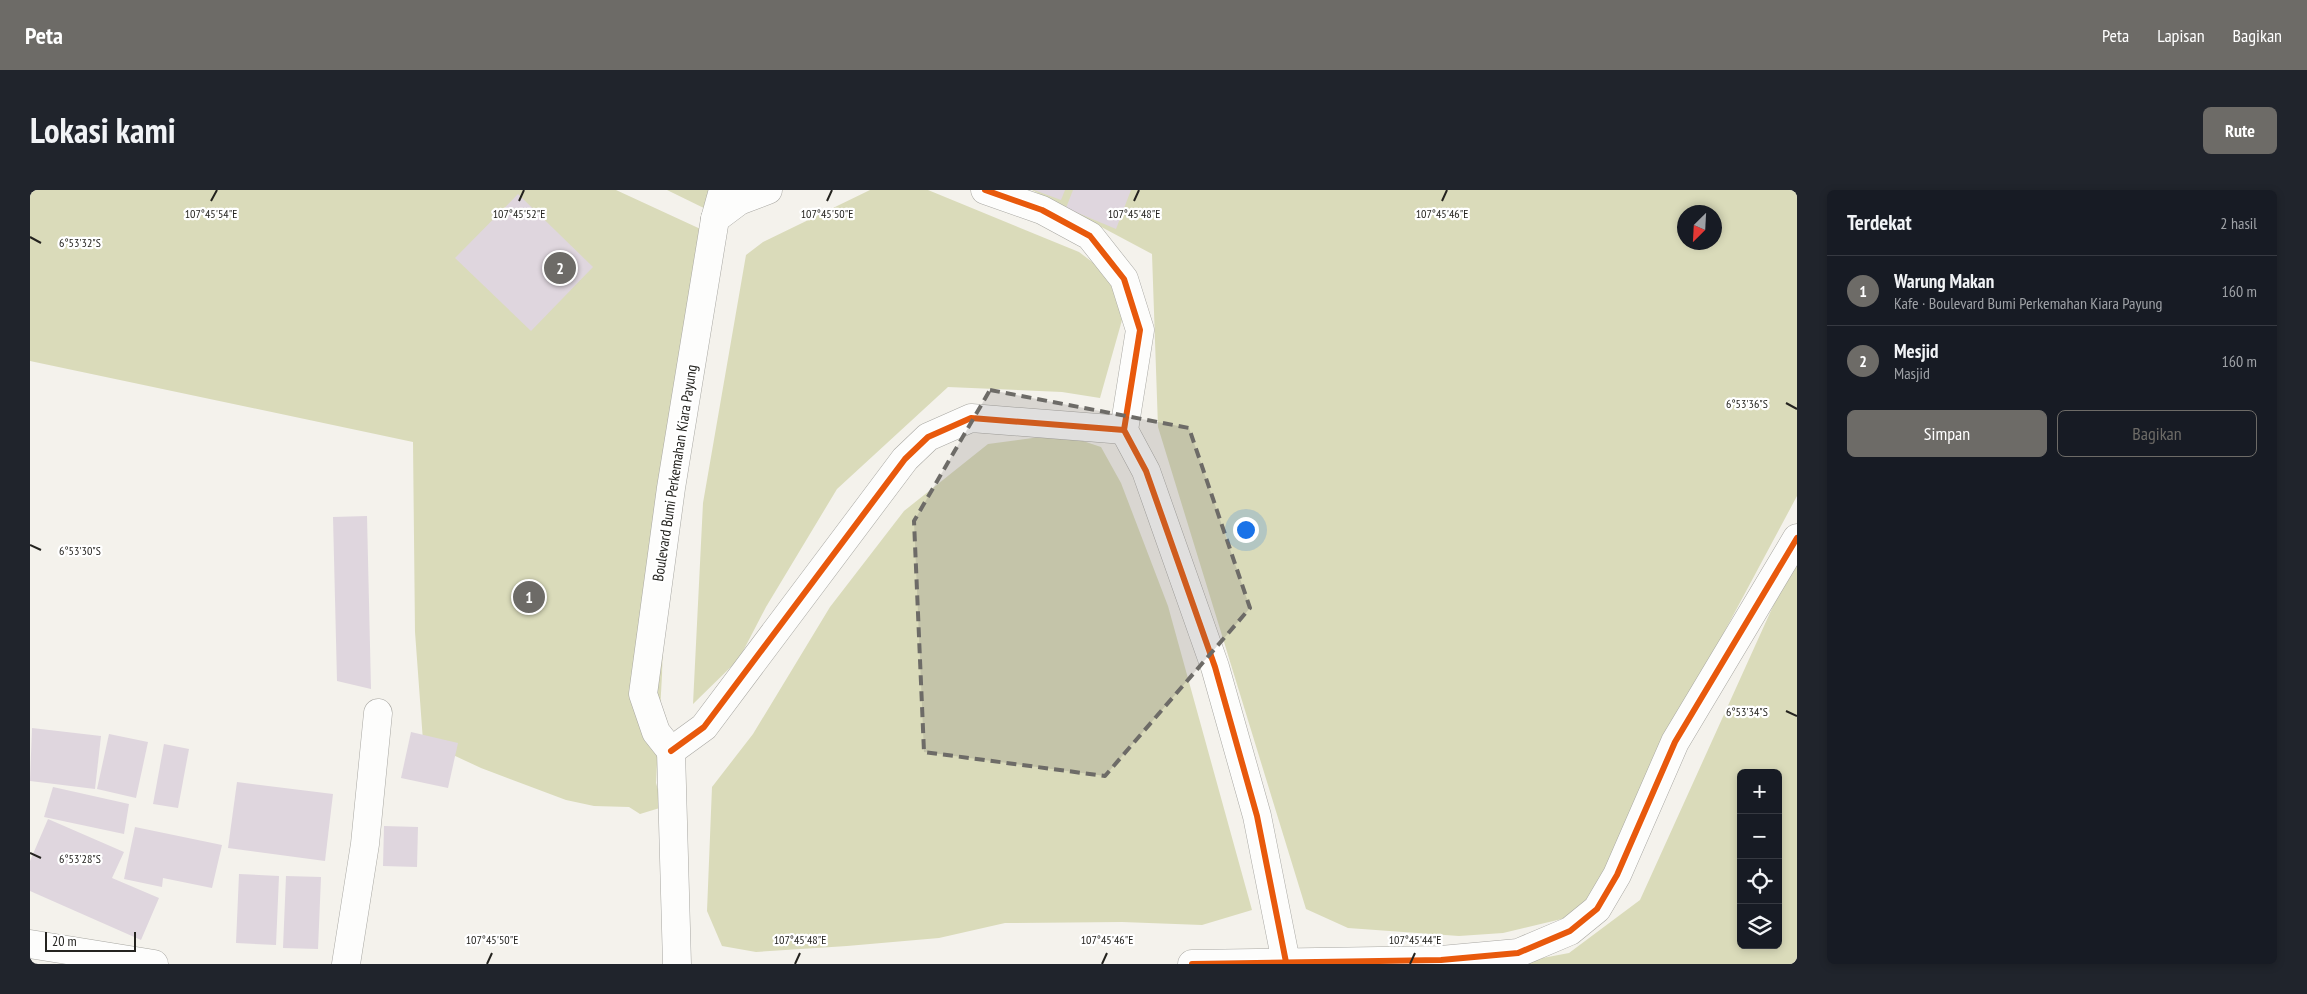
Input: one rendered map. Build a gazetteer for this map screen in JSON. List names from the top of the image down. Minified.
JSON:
{"streets":{"street":["Boulevard Bumi Perkemahan Kiara Payung"]},"scale_bar":"20 m","north":"bottom left","page":{"header":"Peta","nav":["Peta","Lapisan","Bagikan"],"title":"Lokasi kami","buttons":["Rute",["Simpan","Bagikan"]],"heading":["Terdekat","2 hasil"],"pins":["2","1"],"list":[{"mark":"1","name":"Warung Makan","note":"Kafe · Boulevard Bumi Perkemahan Kiara Payung","value":"160 m"},{"mark":"2","name":"Mesjid","note":"Masjid","value":"160 m"}],"map_buttons":["+","−"],"scale":"20 m"},"coordinates":["107°45'54\"E","107°45'52\"E","107°45'50\"E","107°45'48\"E","107°45'46\"E","6°53'32\"S","6°53'36\"S","6°53'30\"S","6°53'34\"S","6°53'28\"S","107°45'44\"E"]}
